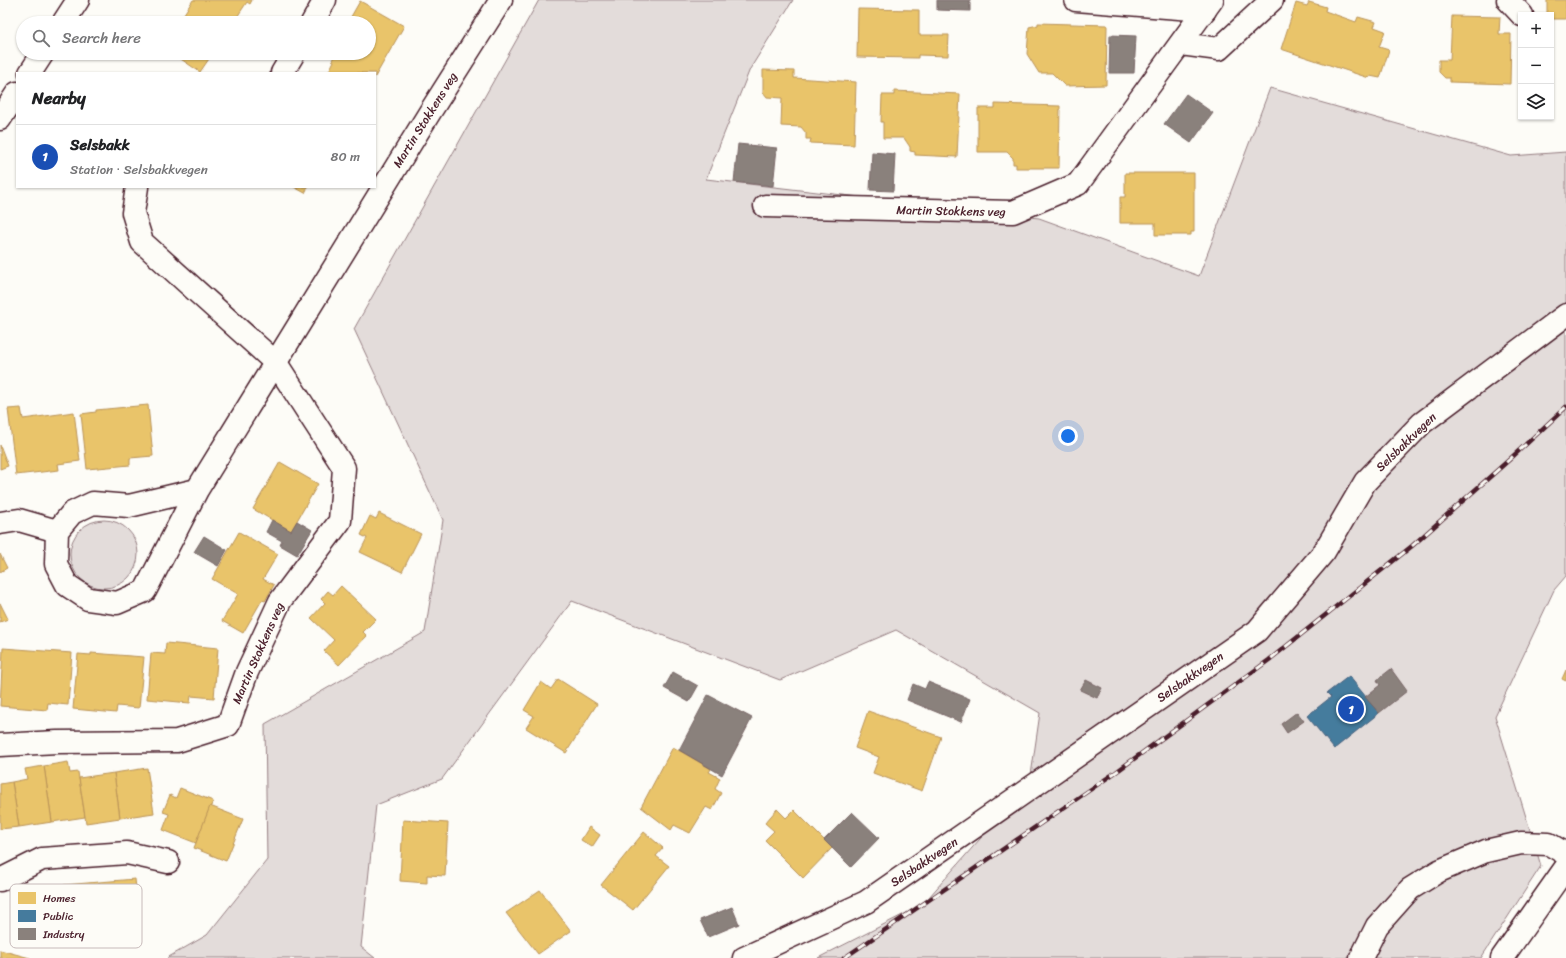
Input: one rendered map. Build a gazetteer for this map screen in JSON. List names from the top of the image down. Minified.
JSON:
{"streets":{"street":["Martin Stokkens veg","Selsbakkvegen"]},"legend":["Homes","Public","Industry"],"page":{"map_buttons":["+","−"],"search":"Search here","heading":"Nearby","list":[{"mark":"1","name":"Selsbakk","note":"Station · Selsbakkvegen","value":"80 m"}],"pins":"1"}}
